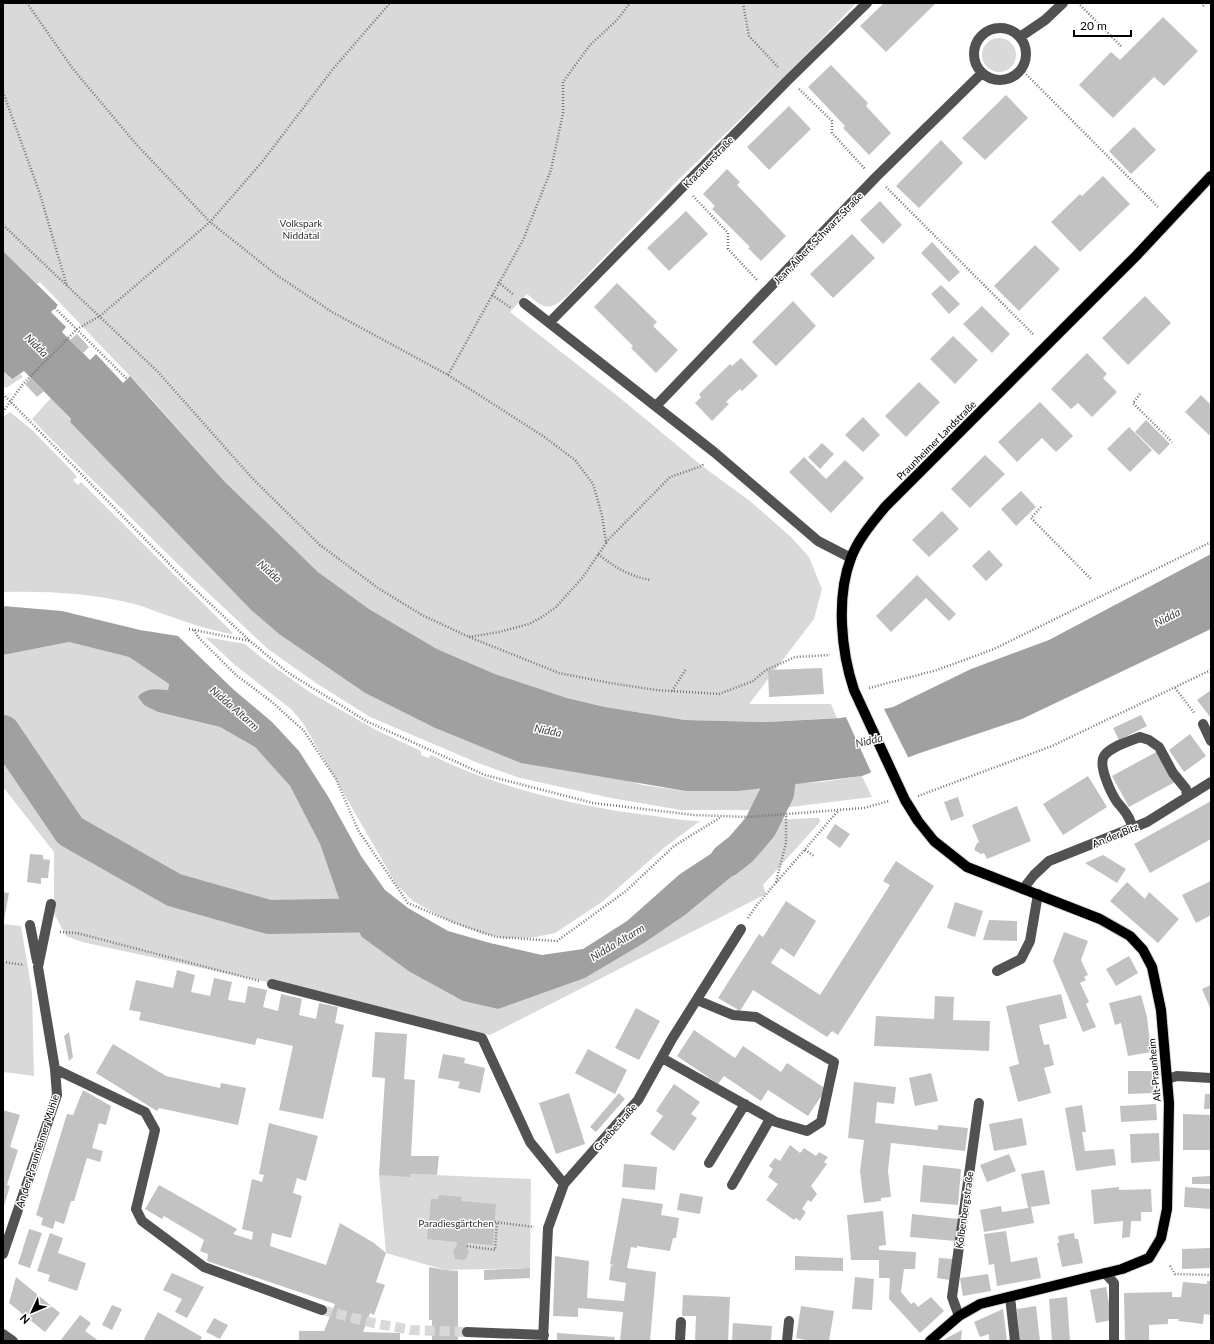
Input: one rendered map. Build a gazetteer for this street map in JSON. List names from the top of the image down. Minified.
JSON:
{"streets":{"main road":["Praunheimer Landstraße","Alt-Praunheim"],"street":["Kracauerstraße","Jean-Albert-Schwarz-Straße","An der Bitz","Graebestraße","An der Praunheimer Mühle","Kolbenbergstraße"]},"crossings":[["Praunheimer Landstraße","Alt-Praunheim"],["An der Bitz","Alt-Praunheim"],["Alt-Praunheim","Kolbenbergstraße"]],"water":["Nidda","Nidda Altarm"],"parks":["Volkspark Niddatal","Paradiesgärtchen"],"scale_bar":"20 m","north":"bottom left"}
